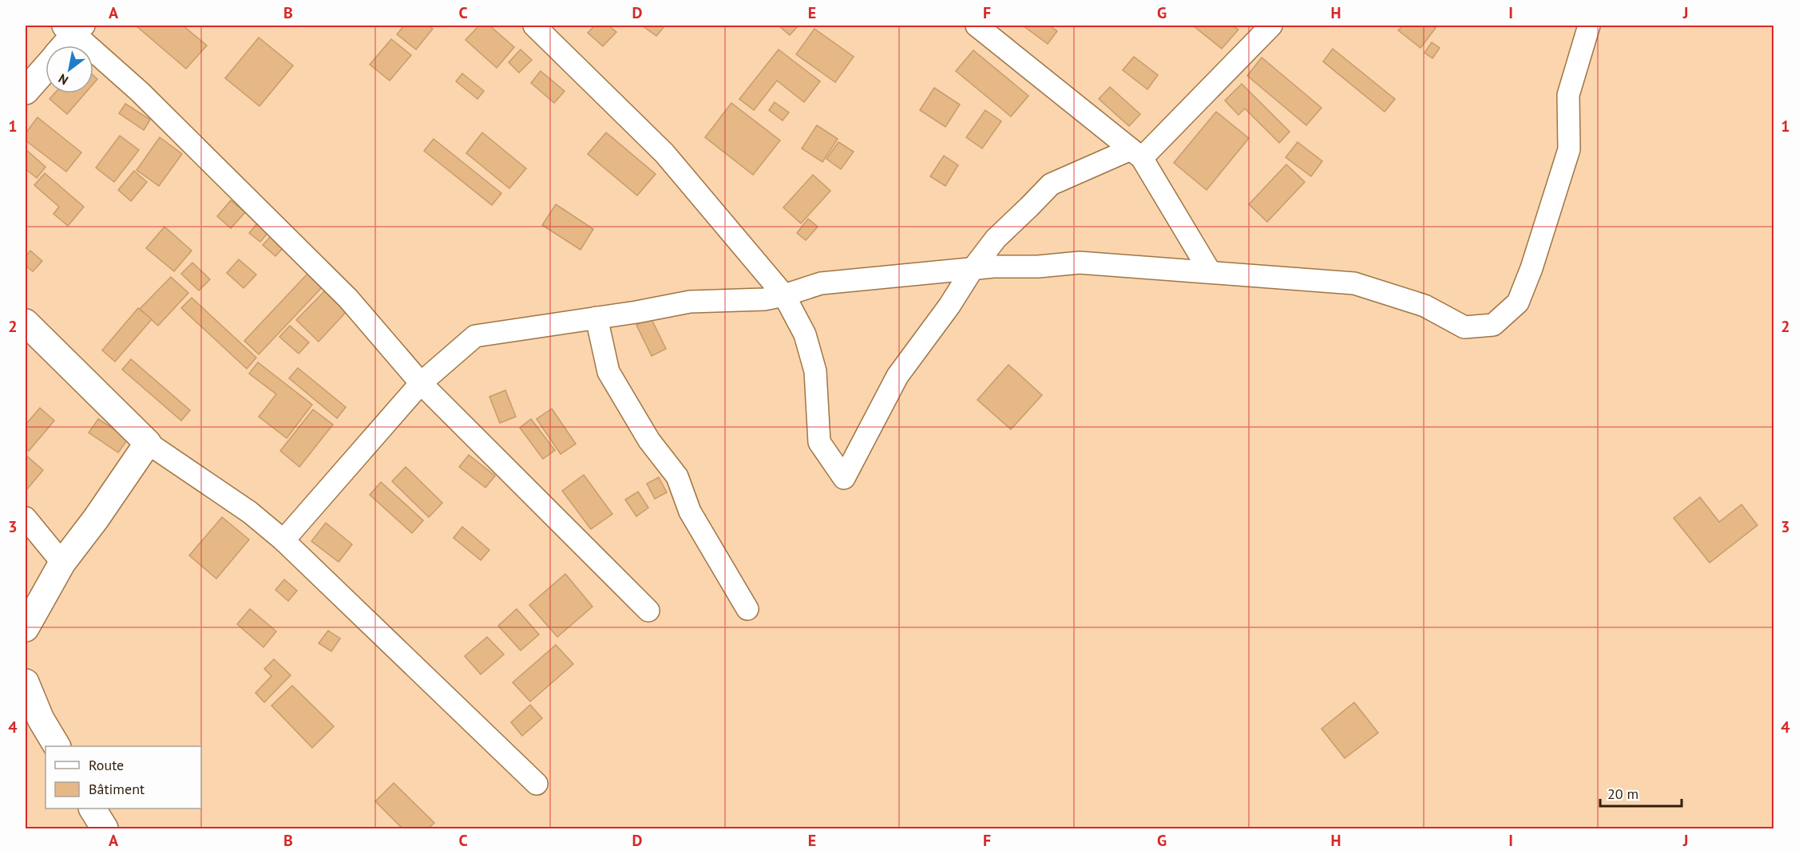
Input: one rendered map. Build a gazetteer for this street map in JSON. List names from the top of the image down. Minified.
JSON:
{"legend":["Route","Bâtiment"],"scale_bar":"20 m","north":"bottom left","grid":{"columns":["A","B","C","D","E","F","G","H","I","J"],"rows":["1","2","3","4"]}}
